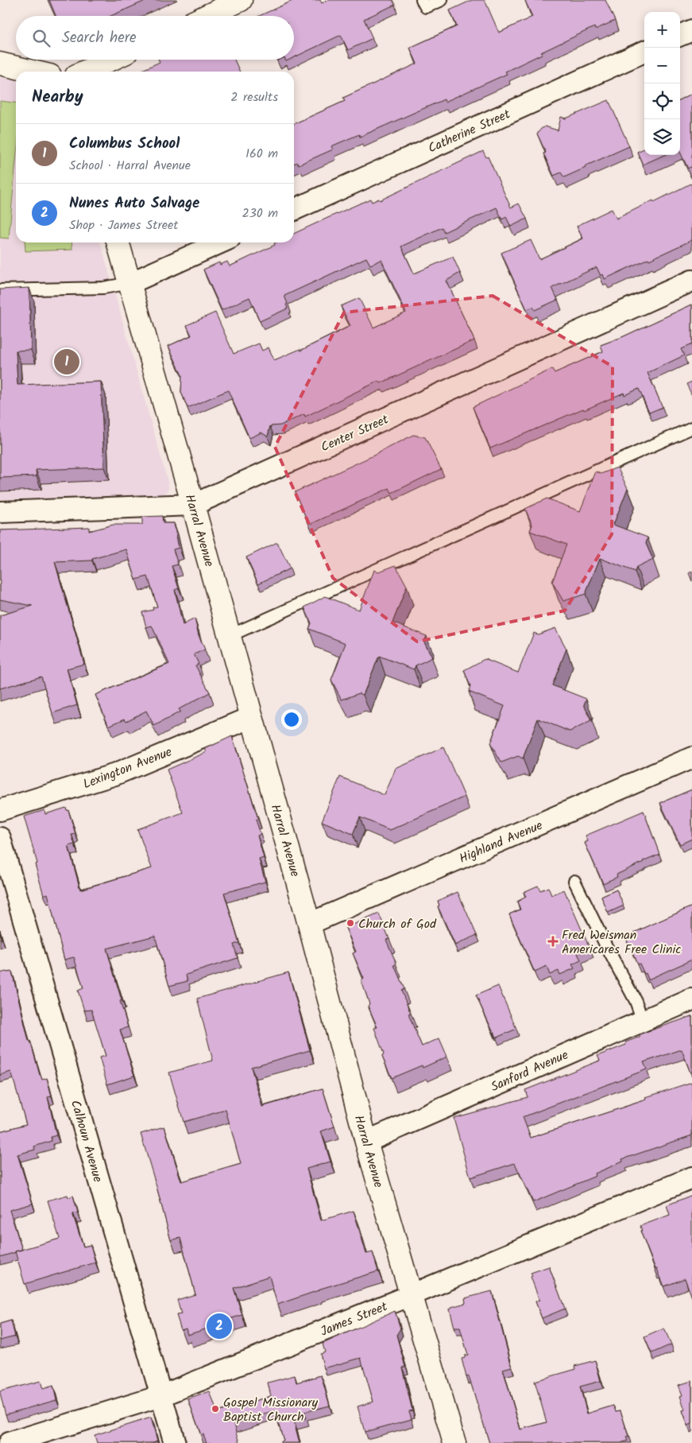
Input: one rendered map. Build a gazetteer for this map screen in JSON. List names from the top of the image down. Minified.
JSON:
{"streets":{"street":["Catherine Street","Center Street","Harral Avenue","Lexington Avenue","Highland Avenue","Sanford Avenue","Calhoun Avenue","James Street"]},"crossings":[["Center Street","Harral Avenue"],["Harral Avenue","Lexington Avenue"],["Harral Avenue","Highland Avenue"],["Harral Avenue","Sanford Avenue"],["Harral Avenue","James Street"],["Calhoun Avenue","James Street"]],"places":{"other":["Church of God","Gospel Missionary Baptist Church"],"health":["Fred Weisman Americares Free Clinic"]},"page":{"map_buttons":["+","−"],"search":"Search here","heading":["Nearby","2 results"],"list":[{"mark":"1","name":"Columbus School","note":"School · Harral Avenue","value":"160 m"},{"mark":"2","name":"Nunes Auto Salvage","note":"Shop · James Street","value":"230 m"}],"pins":["1","2"]}}
